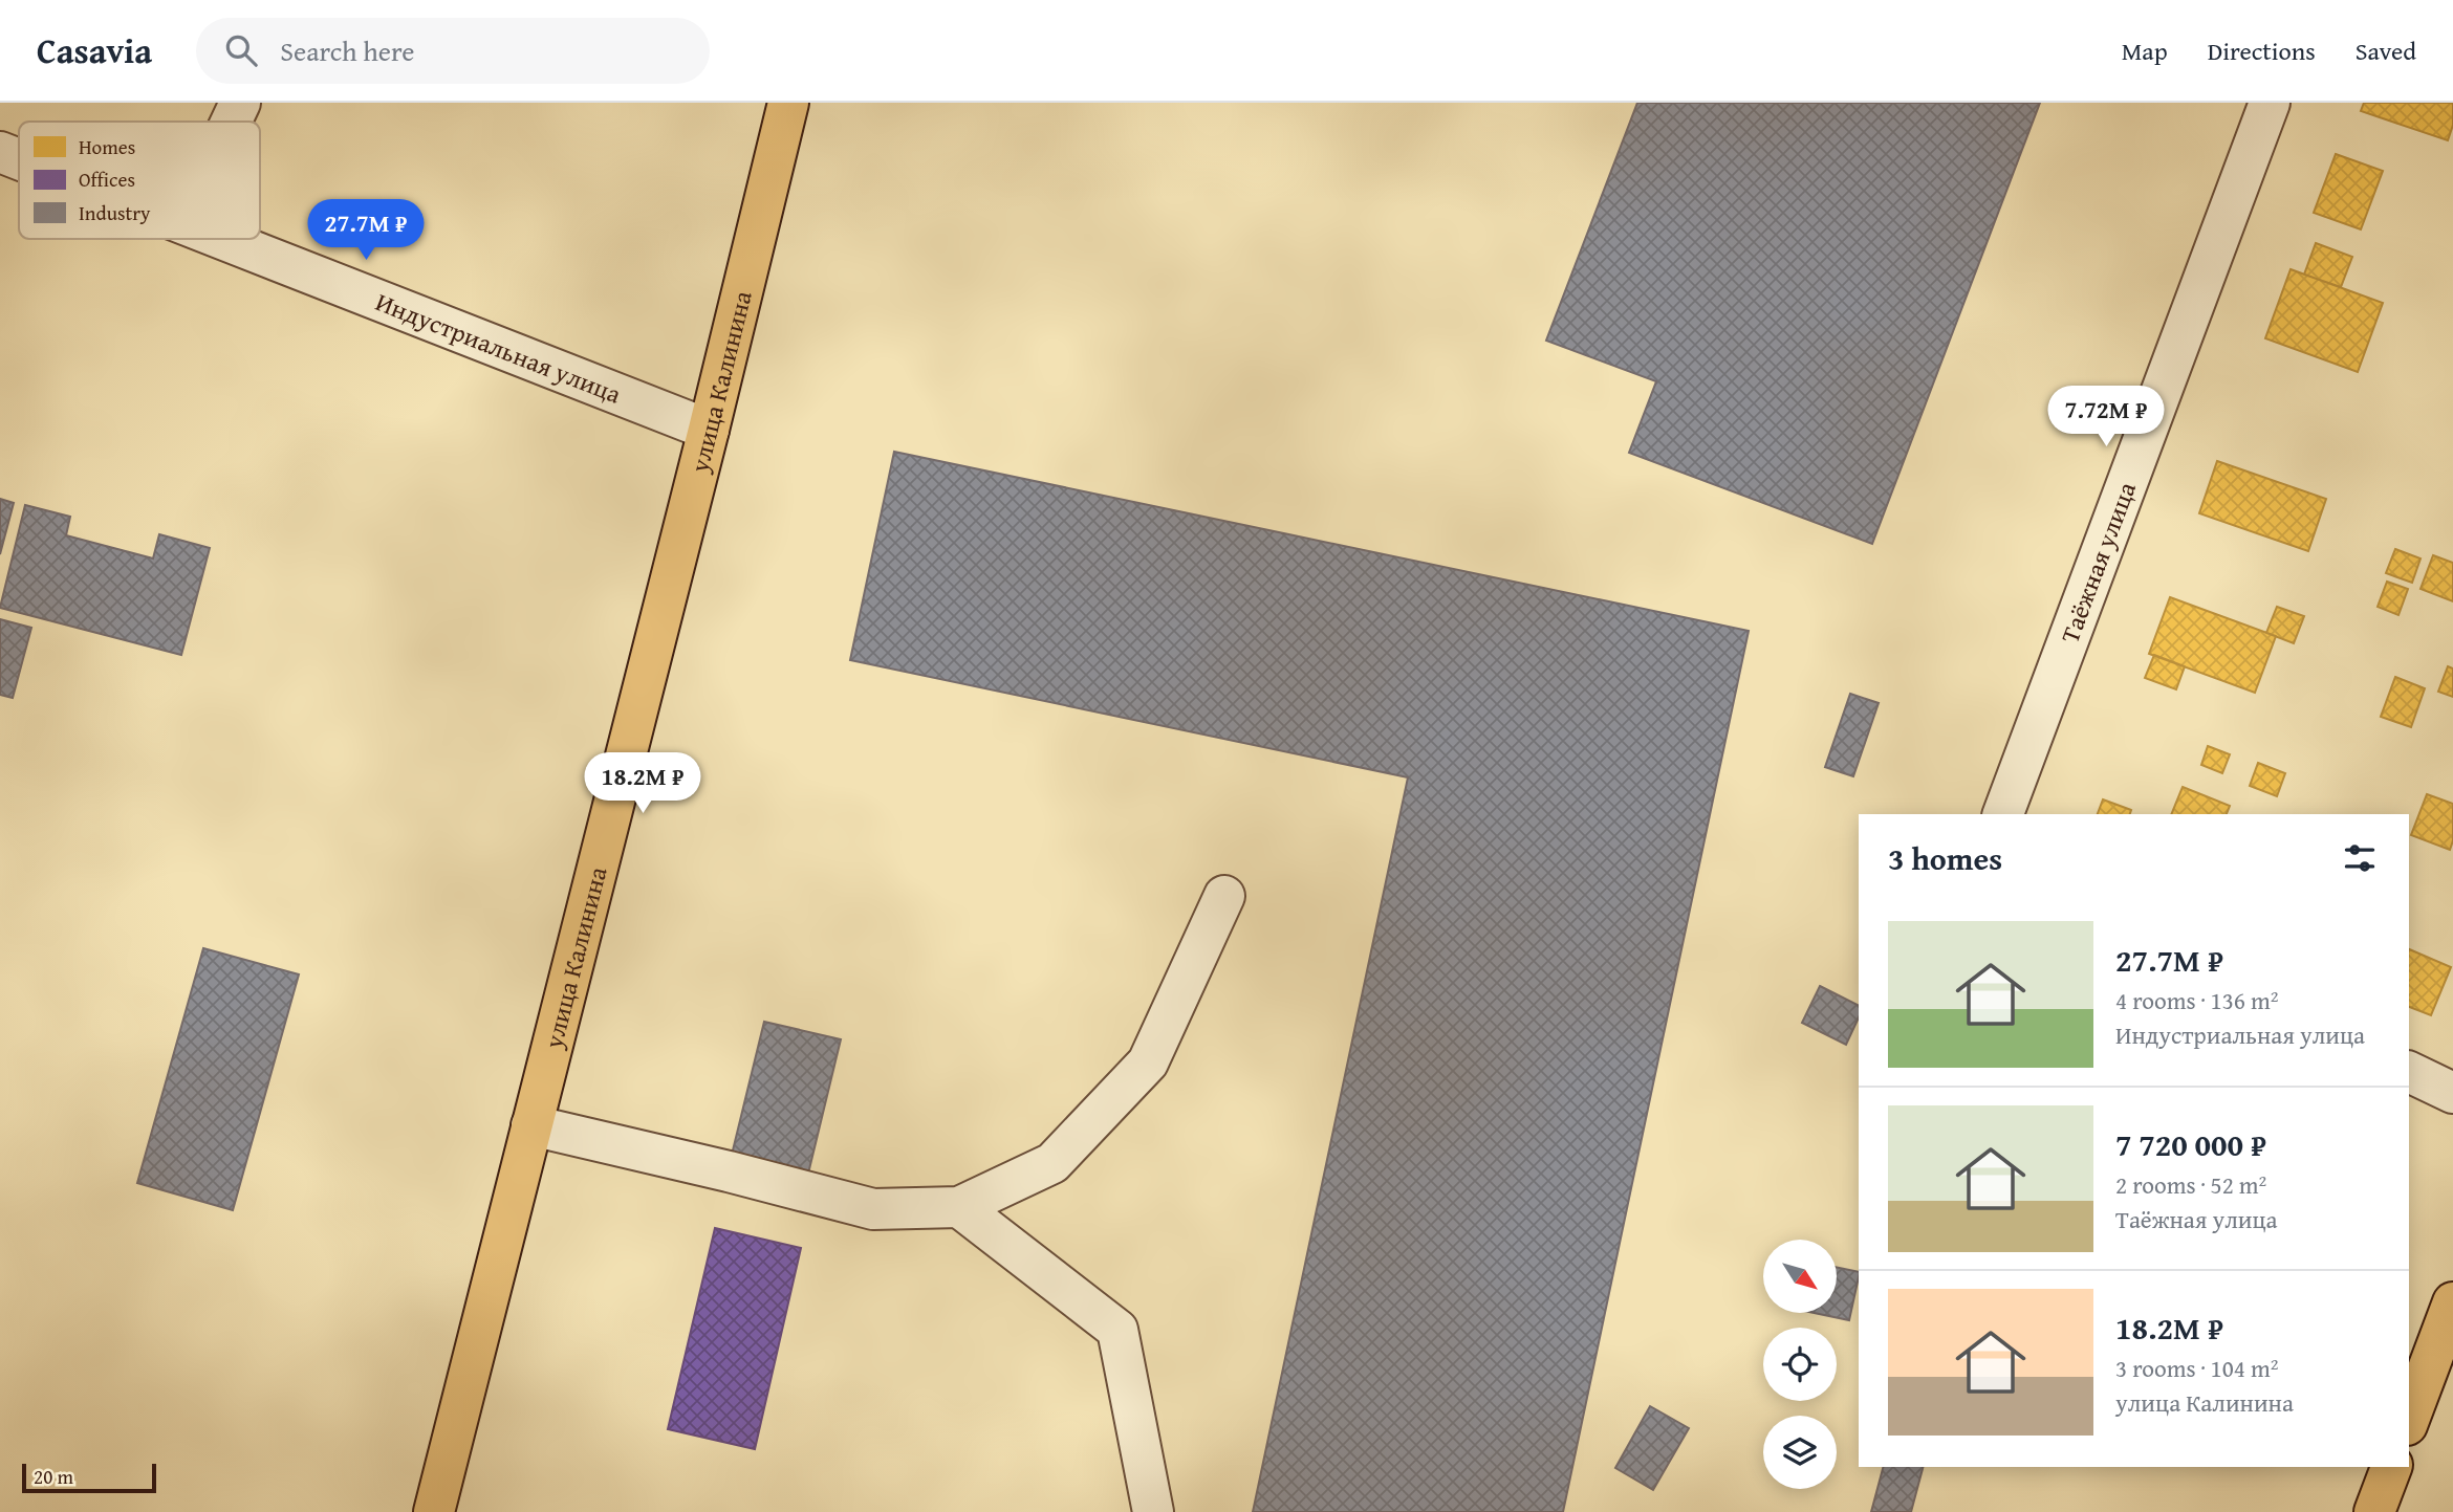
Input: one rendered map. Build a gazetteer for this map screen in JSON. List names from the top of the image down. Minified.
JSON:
{"streets":{"main road":["улица Калинина"],"street":["Индустриальная улица","Таёжная улица"]},"crossings":[["Индустриальная улица","улица Калинина"]],"legend":["Homes","Offices","Industry"],"scale_bar":"20 m","north":"bottom right","page":{"header":"Casavia","search":"Search here","nav":["Map","Directions","Saved"],"price":["27.7M ₽","7.72M ₽","18.2M ₽"],"heading":"3 homes","list":[{"name":"27.7M ₽","note":"4 rooms · 136 m² · Индустриальная улица"},{"name":"7 720 000 ₽","note":"2 rooms · 52 m² · Таёжная улица"},{"name":"18.2M ₽","note":"3 rooms · 104 m² · улица Калинина"}],"scale":"20 m"}}
